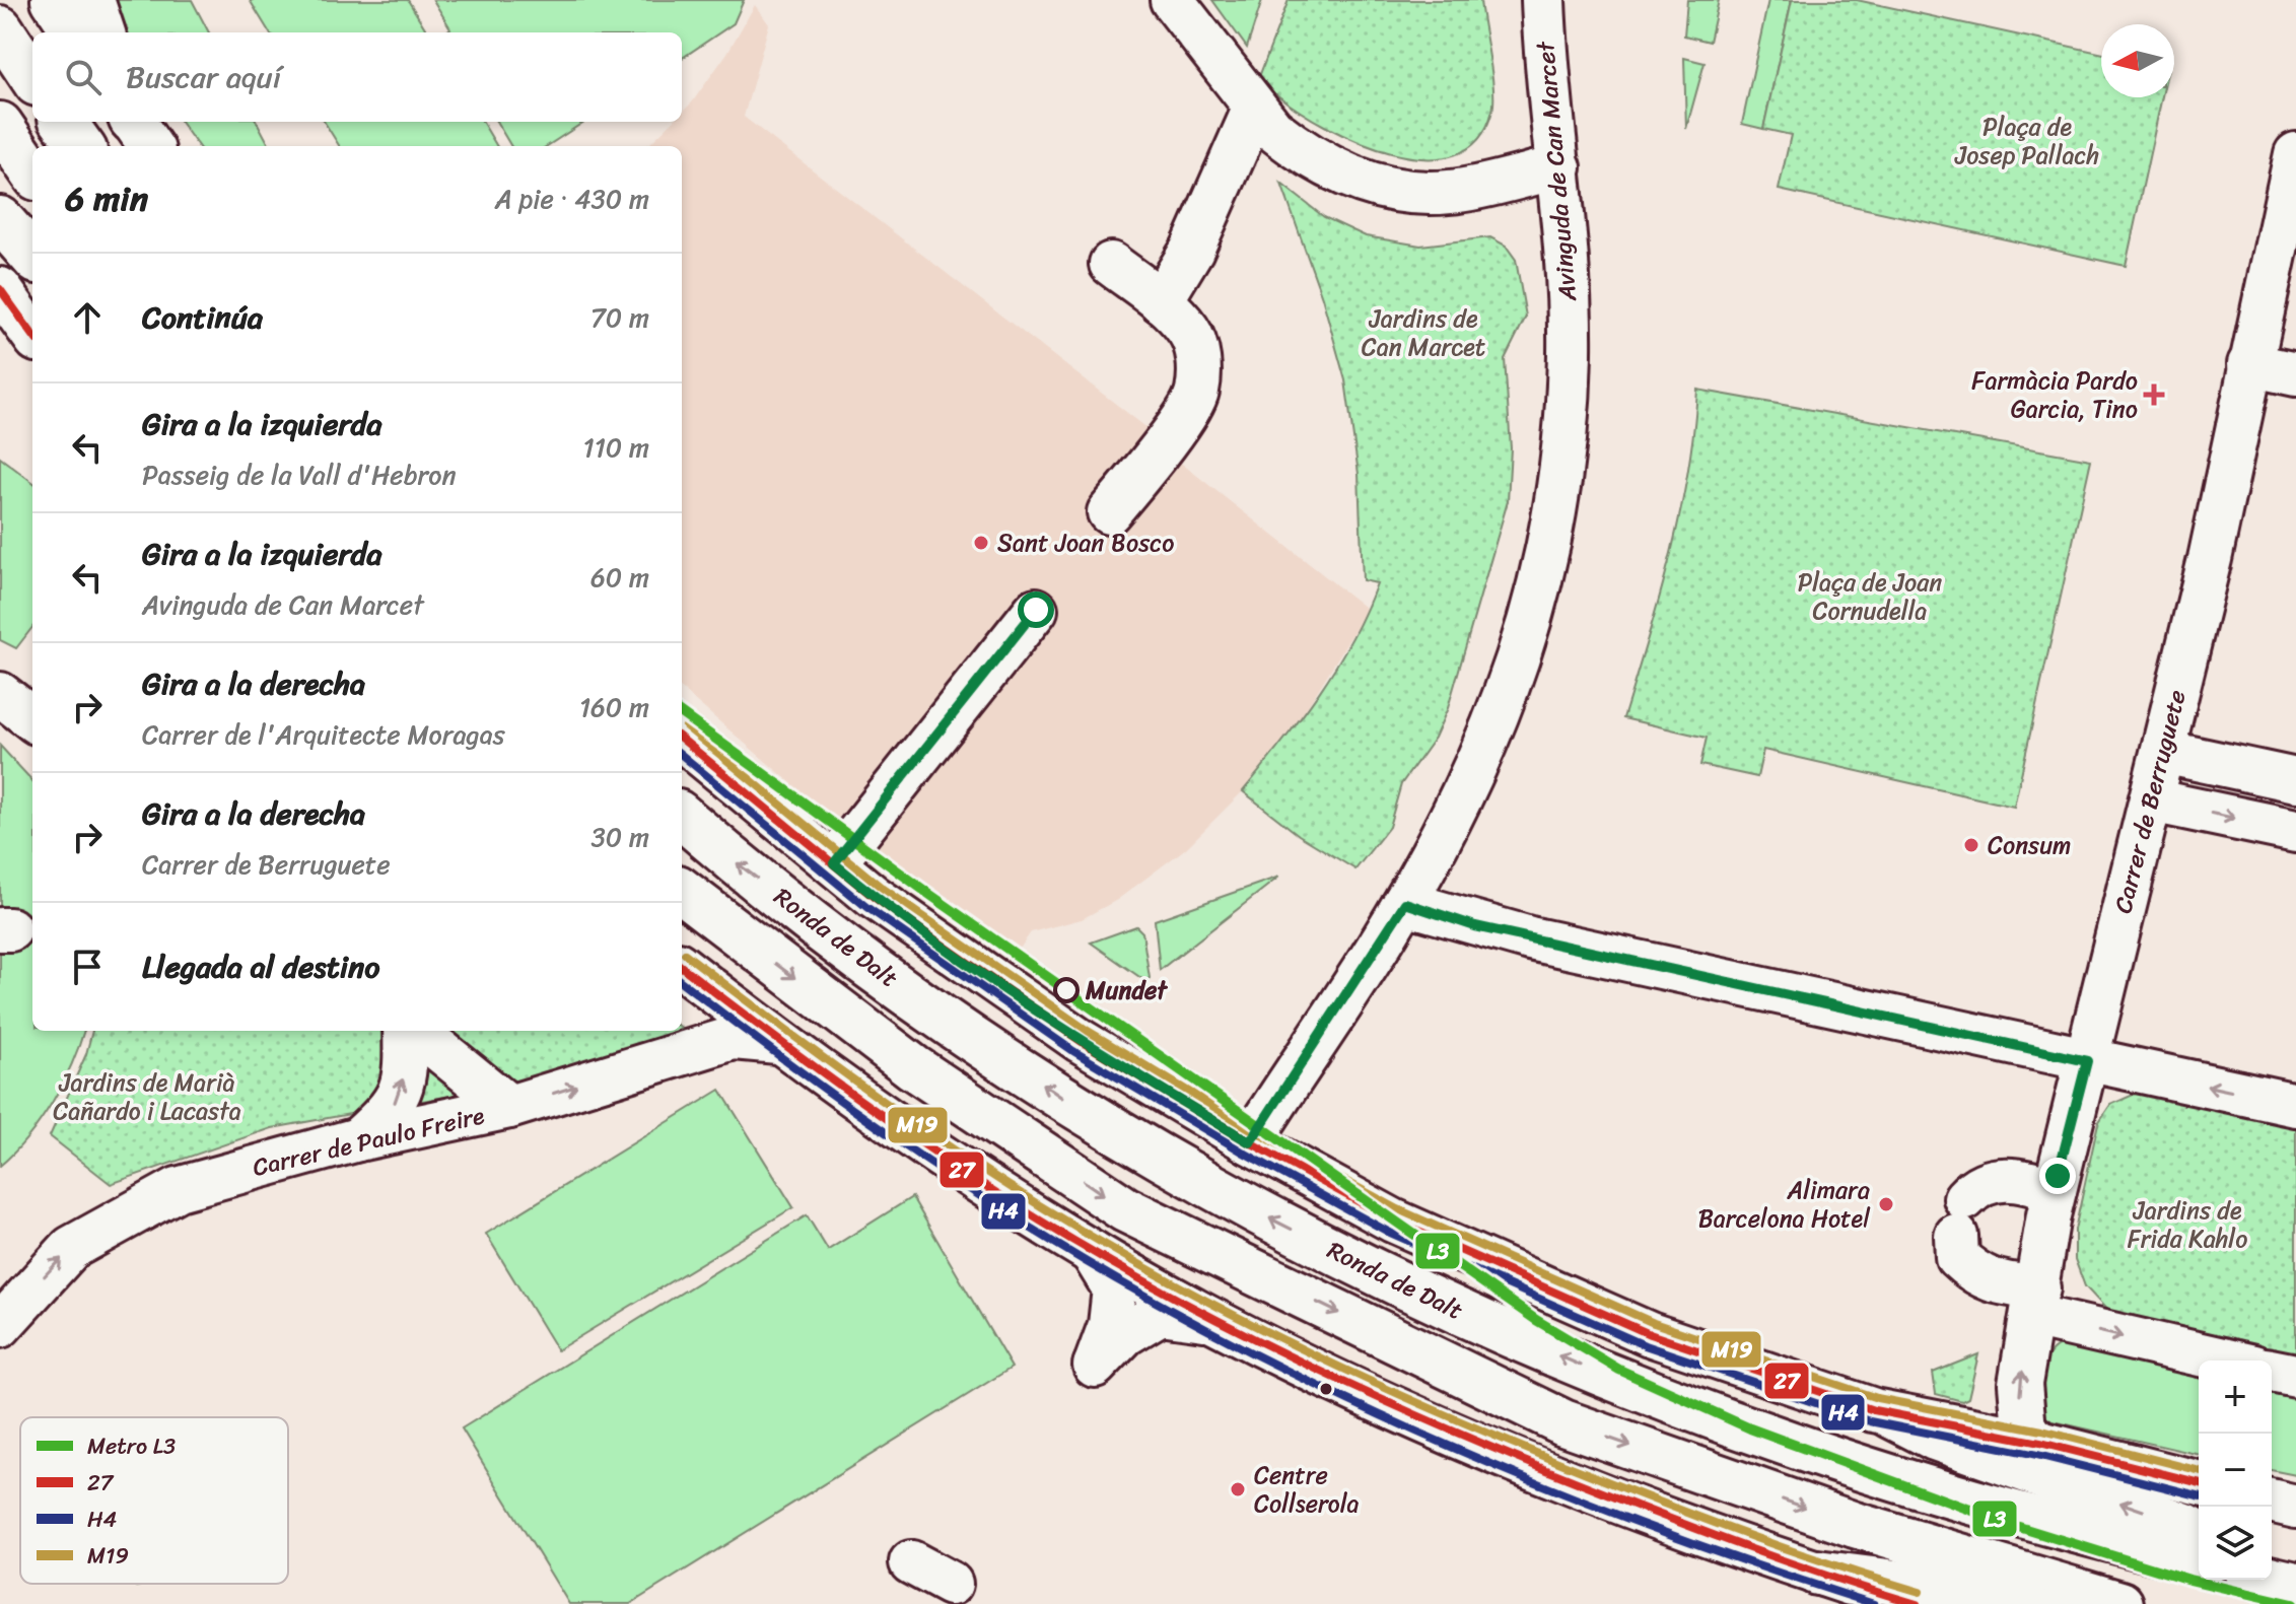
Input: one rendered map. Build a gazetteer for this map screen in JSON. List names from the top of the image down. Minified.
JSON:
{"streets":{"main road":["Ronda de Dalt"],"street":["Avinguda de Can Marcet","Carrer de Berruguete","Carrer de Paulo Freire"]},"one_way":["Carrer de Paulo Freire"],"parks":["Plaça de Josep Pallach","Jardins de Can Marcet","Plaça de Joan Cornudella","Jardins de Marià Cañardo i Lacasta","Jardins de Frida Kahlo"],"places":{"health":["Farmàcia Pardo Garcia, Tino"],"other":["Sant Joan Bosco","Consum","Mundet","Alimara Barcelona Hotel","Centre Collserola"]},"lines":["transit line 27","metro line L3","transit line M19","transit line H4"],"legend":["Metro L3","27","H4","M19"],"north":"left","page":{"search":"Buscar aquí","heading":["6 min","A pie · 430 m"],"list":[["Continúa","70 m"],["Gira a la izquierda","Passeig de la Vall d'Hebron","110 m"],["Gira a la izquierda","Avinguda de Can Marcet","60 m"],["Gira a la derecha","Carrer de l'Arquitecte Moragas","160 m"],["Gira a la derecha","Carrer de Berruguete","30 m"],"Llegada al destino"],"map_buttons":["+","−"]}}
